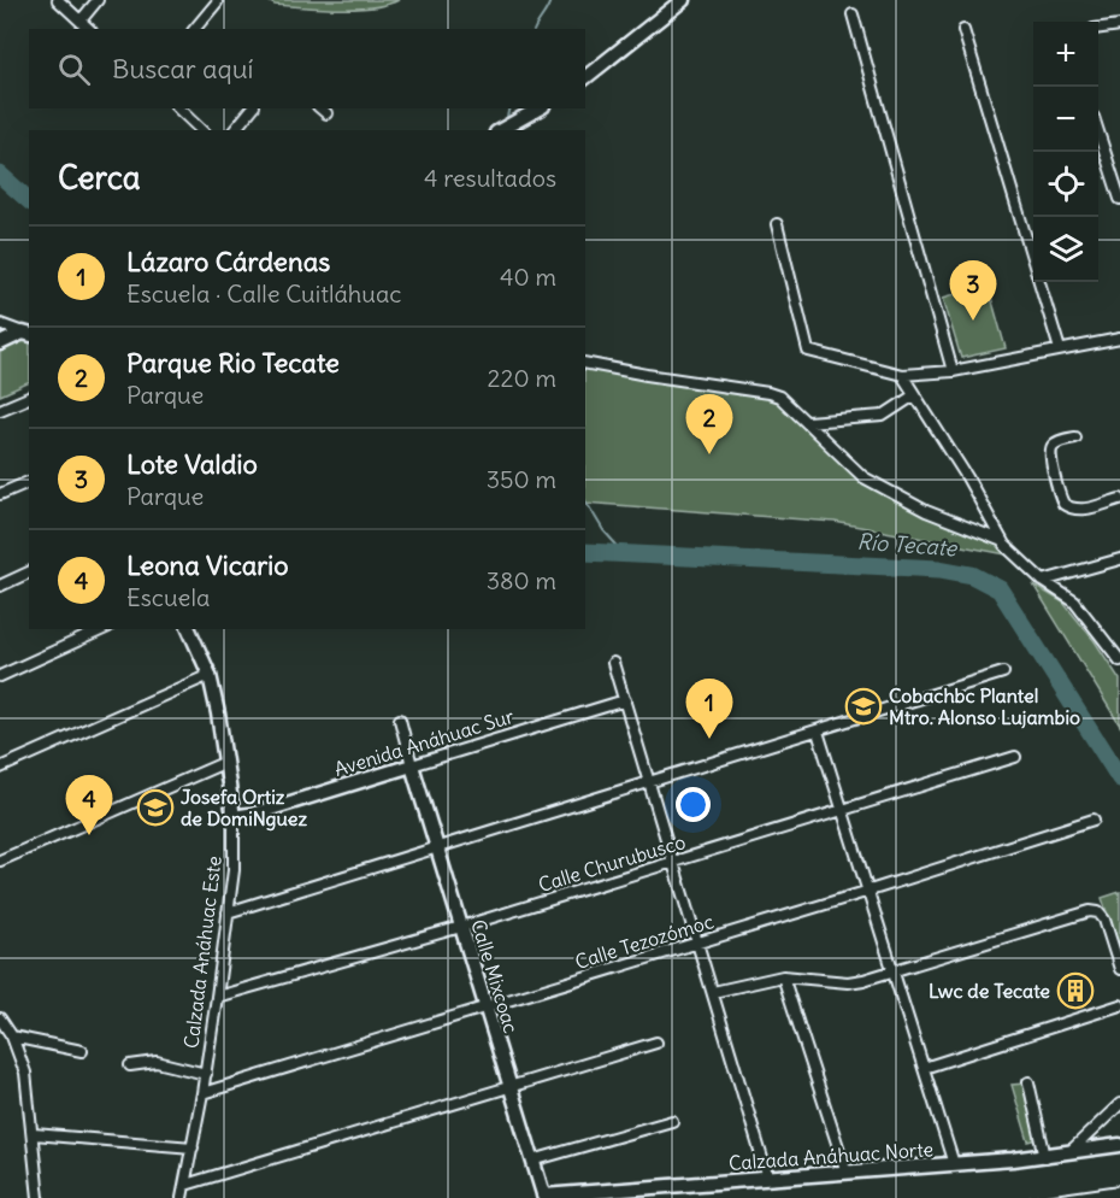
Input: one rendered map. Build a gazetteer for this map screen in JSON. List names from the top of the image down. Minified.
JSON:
{"streets":{"main road":["Avenida Anáhuac Sur","Calzada Anáhuac Este","Calle Mixcoac","Calzada Anáhuac Norte"],"street":["Calle Churubusco","Calle Tezozómoc"]},"crossings":[["Avenida Anáhuac Sur","Calzada Anáhuac Este"],["Avenida Anáhuac Sur","Calle Mixcoac"],["Calle Churubusco","Calzada Anáhuac Este"],["Calle Churubusco","Calle Mixcoac"],["Calle Tezozómoc","Calzada Anáhuac Este"],["Calle Tezozómoc","Calle Mixcoac"],["Calle Mixcoac","Calzada Anáhuac Norte"]],"water":["Río Tecate"],"places":{"school or university":["Cobachbc Plantel Mtro. Alonso Lujambio","Josefa Ortiz de DomiNguez"],"building":["Lwc de Tecate"]},"page":{"map_buttons":["+","−"],"search":"Buscar aquí","heading":["Cerca","4 resultados"],"list":[{"mark":"1","name":"Lázaro Cárdenas","note":"Escuela · Calle Cuitláhuac","value":"40 m"},{"mark":"2","name":"Parque Rio Tecate","note":"Parque","value":"220 m"},{"mark":"3","name":"Lote Valdio","note":"Parque","value":"350 m"},{"mark":"4","name":"Leona Vicario","note":"Escuela","value":"380 m"}],"pins":["3","2","1","4"]}}
